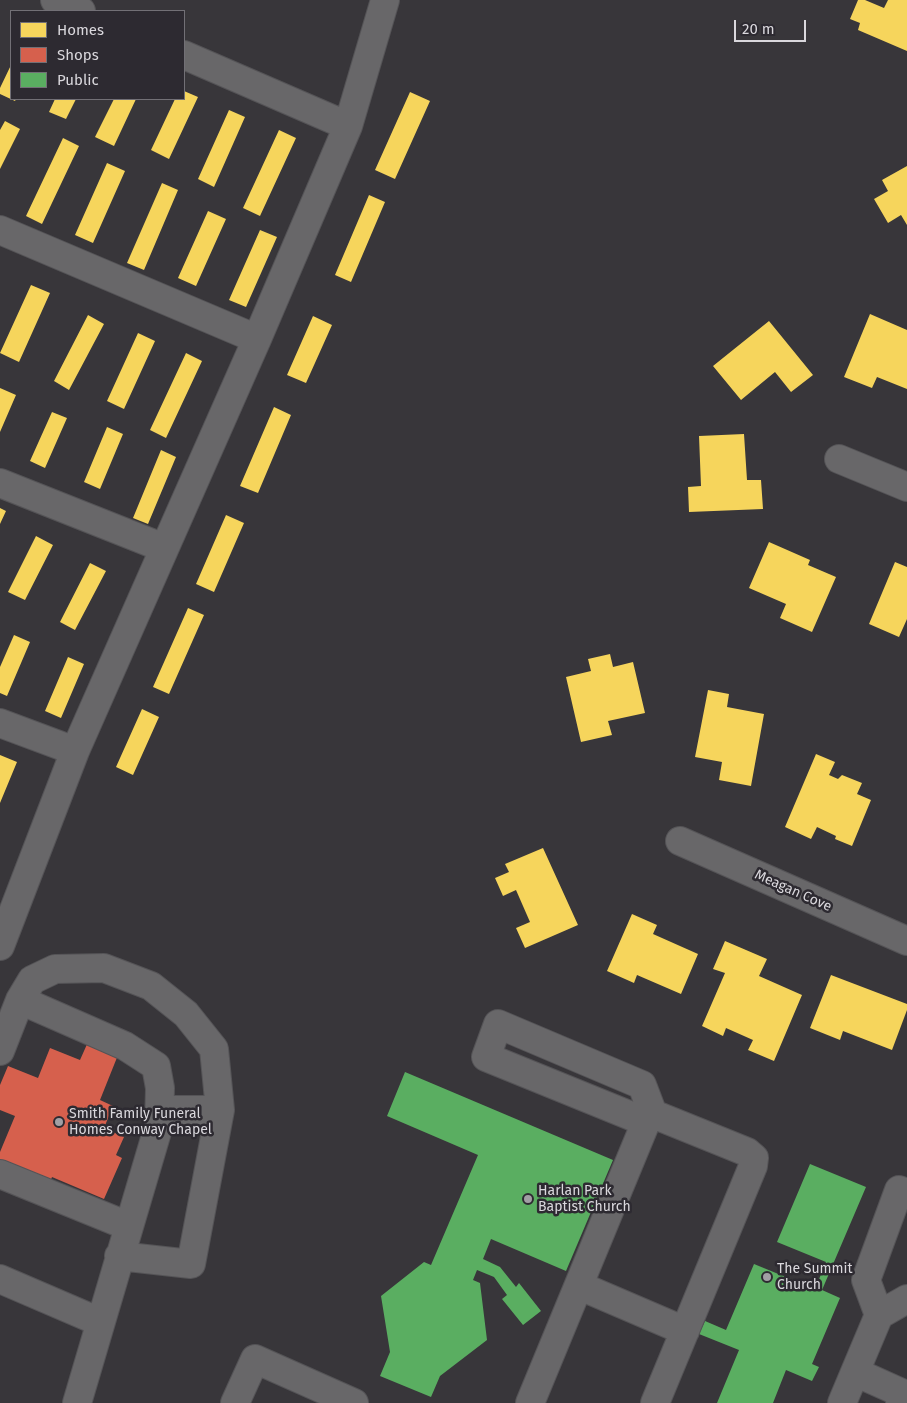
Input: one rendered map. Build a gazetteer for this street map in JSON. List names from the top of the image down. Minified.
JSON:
{"streets":{"street":["Meagan Cove"]},"places":["Smith Family Funeral Homes Conway Chapel","Harlan Park Baptist Church","The Summit Church"],"legend":["Homes","Shops","Public"],"scale_bar":"20 m"}
